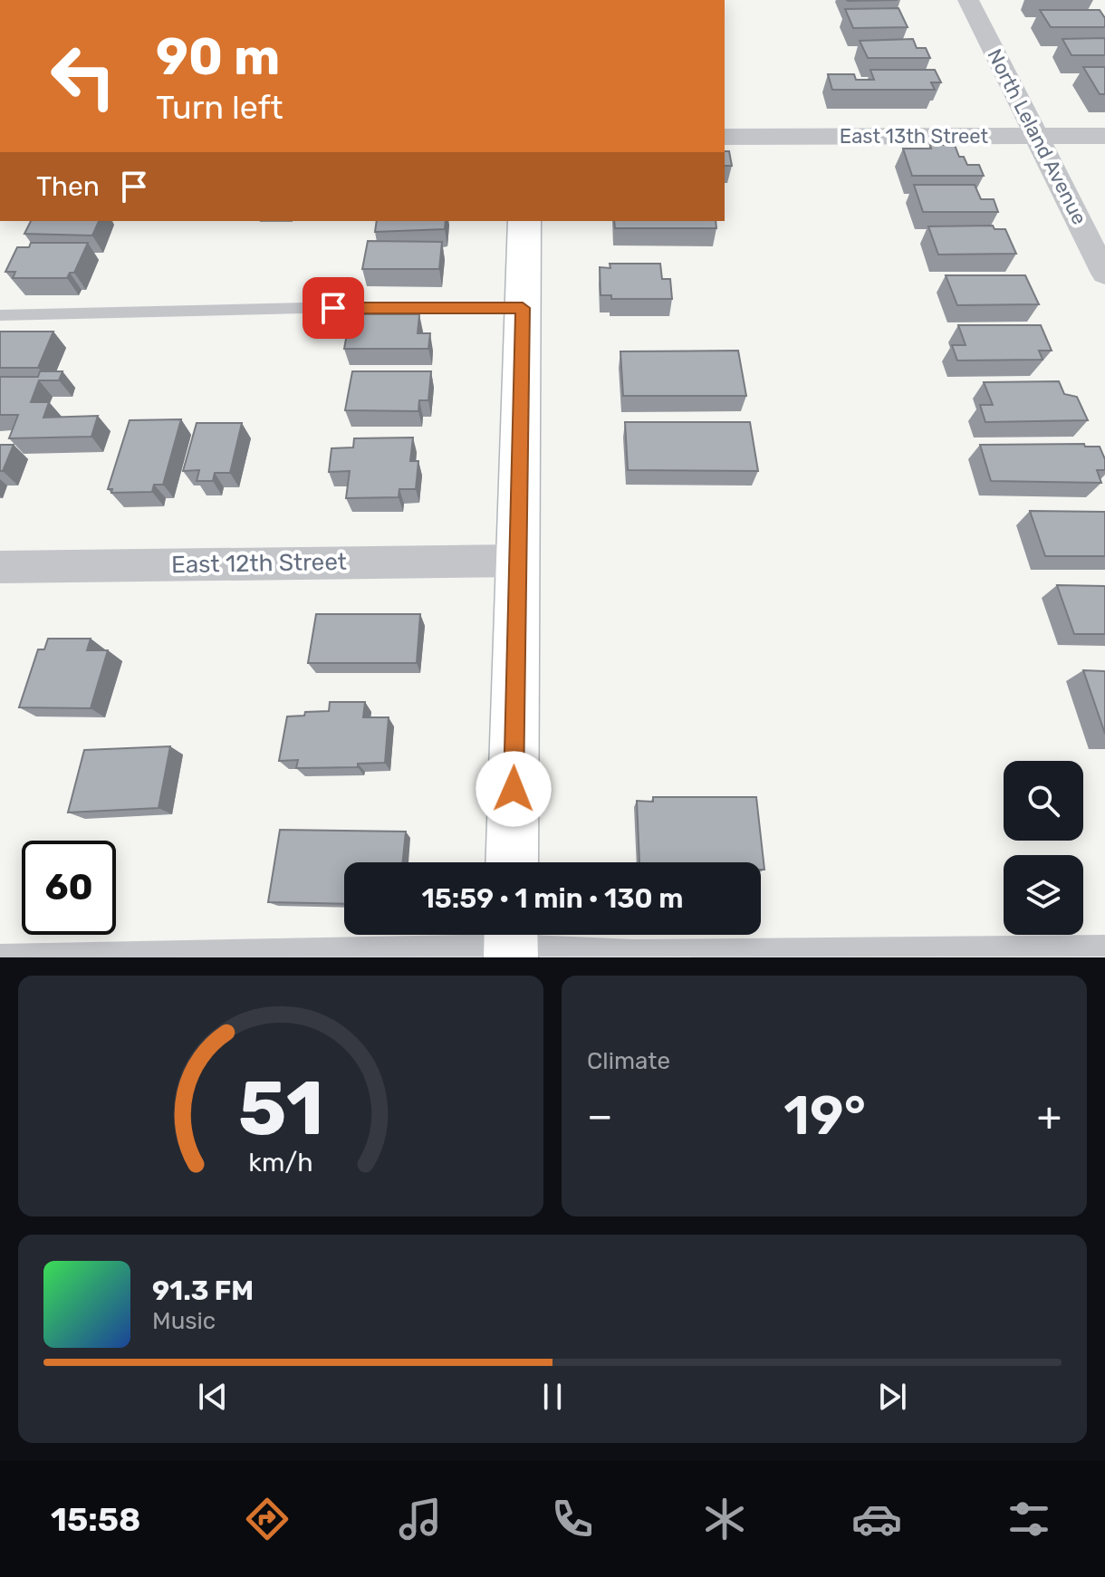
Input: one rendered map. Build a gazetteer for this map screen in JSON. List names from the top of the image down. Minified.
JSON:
{"streets":{"street":["East 13th Street","North Leland Avenue","East 12th Street"]},"crossings":[["East 13th Street","North Leland Avenue"]],"page":{"turn":["90 m","Turn left"],"then":"Then","limit":"60","trip":"15:59 · 1 min · 130 m","tile":"Climate","heat":["−","19°","+"],"song":["91.3 FM","Music"],"tabs":"15:58","gauge":["51","km/h"]}}
